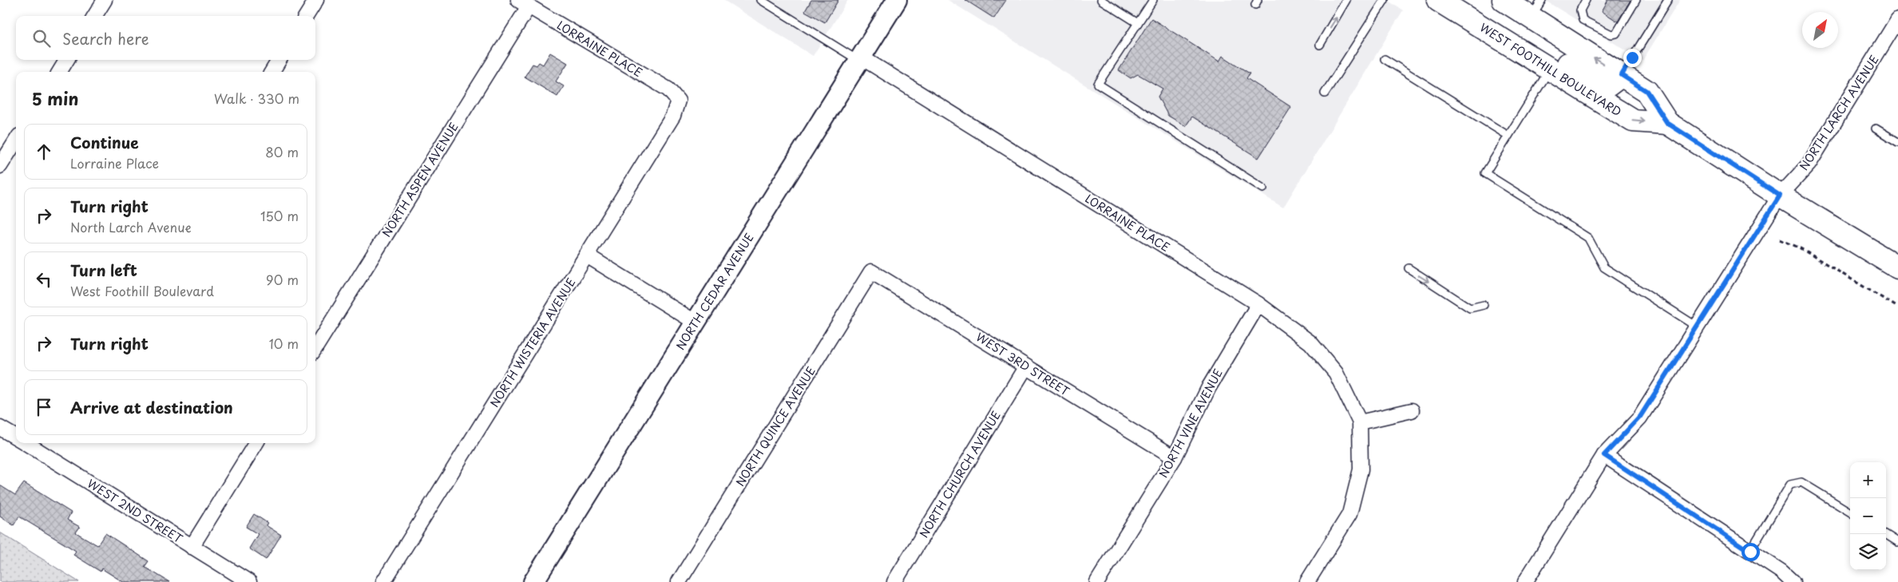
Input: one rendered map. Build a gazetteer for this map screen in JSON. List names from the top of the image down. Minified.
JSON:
{"streets":{"main road":["WEST FOOTHILL BOULEVARD","NORTH CEDAR AVENUE"],"street":["LORRAINE PLACE","NORTH LARCH AVENUE","NORTH ASPEN AVENUE","NORTH WISTERIA AVENUE","WEST 3RD STREET","NORTH VINE AVENUE","NORTH QUINCE AVENUE","NORTH CHURCH AVENUE","WEST 2ND STREET"]},"crossings":[["LORRAINE PLACE","NORTH ASPEN AVENUE"],["LORRAINE PLACE","NORTH CEDAR AVENUE"],["LORRAINE PLACE","NORTH WISTERIA AVENUE"],["LORRAINE PLACE","NORTH VINE AVENUE"],["WEST FOOTHILL BOULEVARD","NORTH LARCH AVENUE"],["WEST 3RD STREET","NORTH VINE AVENUE"],["WEST 3RD STREET","NORTH QUINCE AVENUE"],["WEST 3RD STREET","NORTH CHURCH AVENUE"]],"north":"top right","page":{"search":"Search here","heading":["5 min","Walk · 330 m"],"list":[["Continue","Lorraine Place","80 m"],["Turn right","North Larch Avenue","150 m"],["Turn left","West Foothill Boulevard","90 m"],["Turn right","10 m"],"Arrive at destination"],"map_buttons":["+","−"]}}
